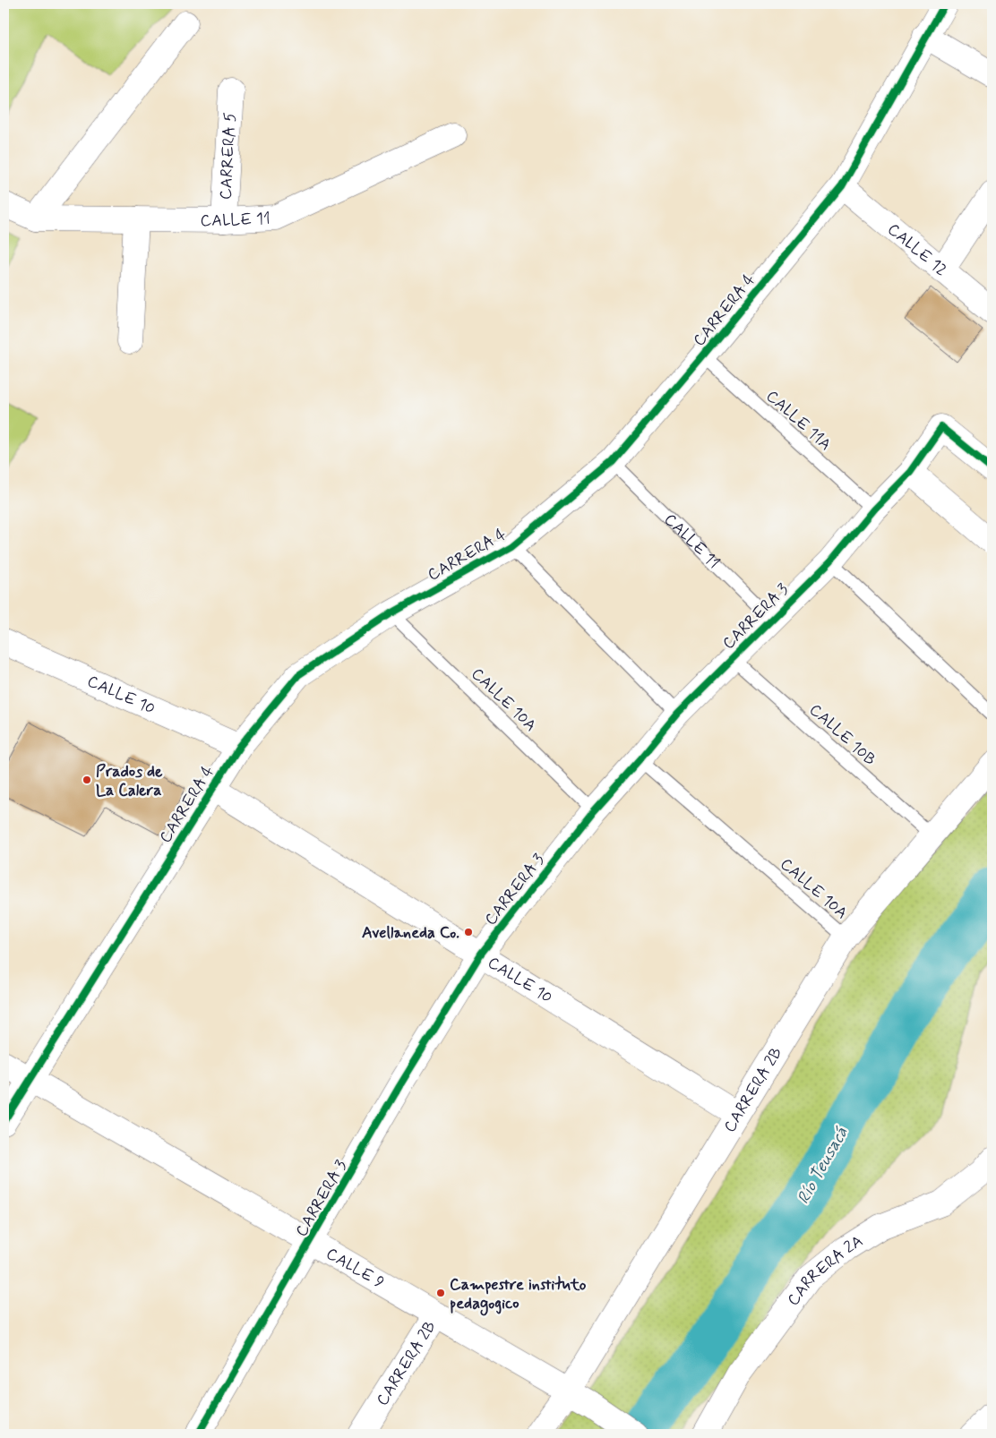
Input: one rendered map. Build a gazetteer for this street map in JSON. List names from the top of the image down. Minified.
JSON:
{"streets":{"street":["CARRERA 5","CALLE 11","CALLE 12","CARRERA 4","CARRERA 3","CALLE 10","CARRERA 2B","CALLE 9","CARRERA 2A"],"lane":["CALLE 11A","CALLE 10A","CALLE 10B"]},"crossings":[["CARRERA 5","CALLE 11"],["CALLE 11","CARRERA 4"],["CALLE 11","CARRERA 3"],["CALLE 12","CARRERA 4"],["CARRERA 4","CALLE 11A"],["CARRERA 4","CALLE 10"],["CARRERA 4","CALLE 10A"],["CARRERA 4","CALLE 9"],["CALLE 11A","CARRERA 3"],["CARRERA 3","CALLE 10"],["CARRERA 3","CALLE 10A"],["CARRERA 3","CALLE 10B"],["CARRERA 3","CALLE 9"],["CALLE 10","CARRERA 2B"],["CALLE 10A","CARRERA 2B"],["CALLE 10B","CARRERA 2B"],["CARRERA 2B","CALLE 9"]],"water":["Río Teusacá"],"places":["Prados de La Calera","Avellaneda Co.","Campestre instituto pedagogico"]}
